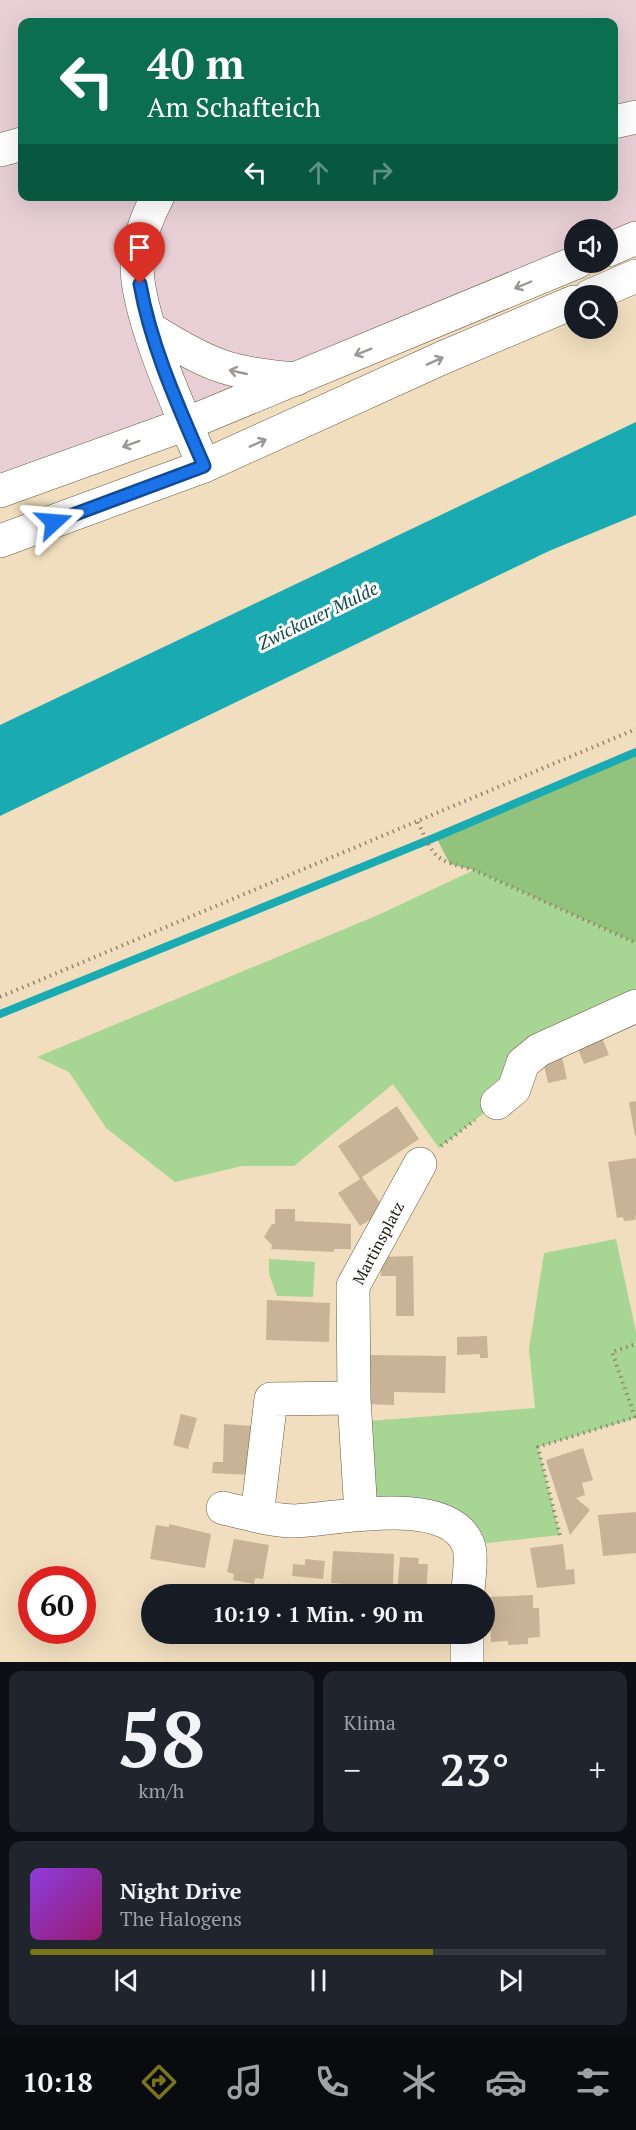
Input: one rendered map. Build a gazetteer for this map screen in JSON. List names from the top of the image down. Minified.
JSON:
{"streets":{"street":["Martinsplatz"]},"water":["Zwickauer Mulde"],"page":{"turn":["40 m","Am Schafteich"],"limit":"60","trip":"10:19 · 1 Min. · 90 m","tile":[["58","km/h"],"Klima"],"heat":["−","23°","+"],"song":["Night Drive","The Halogens"],"tabs":"10:18"}}
